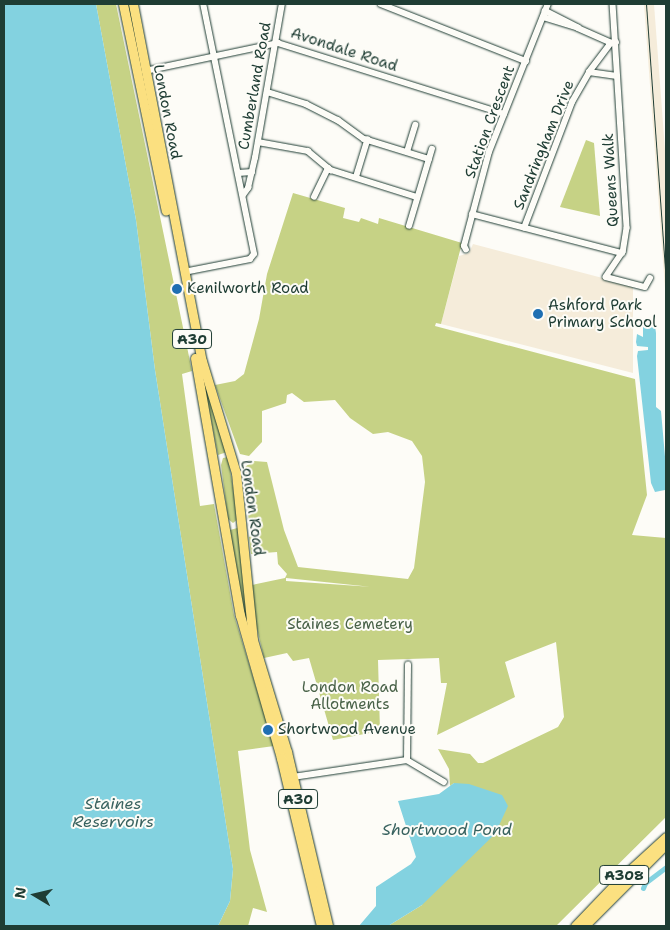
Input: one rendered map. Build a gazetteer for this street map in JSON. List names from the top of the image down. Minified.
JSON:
{"streets":{"highway":["London Road","A30","A308"],"street":["Avondale Road","Cumberland Road","Station Crescent","Sandringham Drive","Queens Walk"]},"crossings":[["Avondale Road","Cumberland Road"],["Avondale Road","London Road"],["Avondale Road","Station Crescent"],["London Road","A30"],["Sandringham Drive","Queens Walk"]],"water":["Staines Reservoirs","Shortwood Pond"],"parks":["Staines Cemetery","London Road Allotments"],"places":["Kenilworth Road","Ashford Park Primary School","Shortwood Avenue"],"north":"left"}
